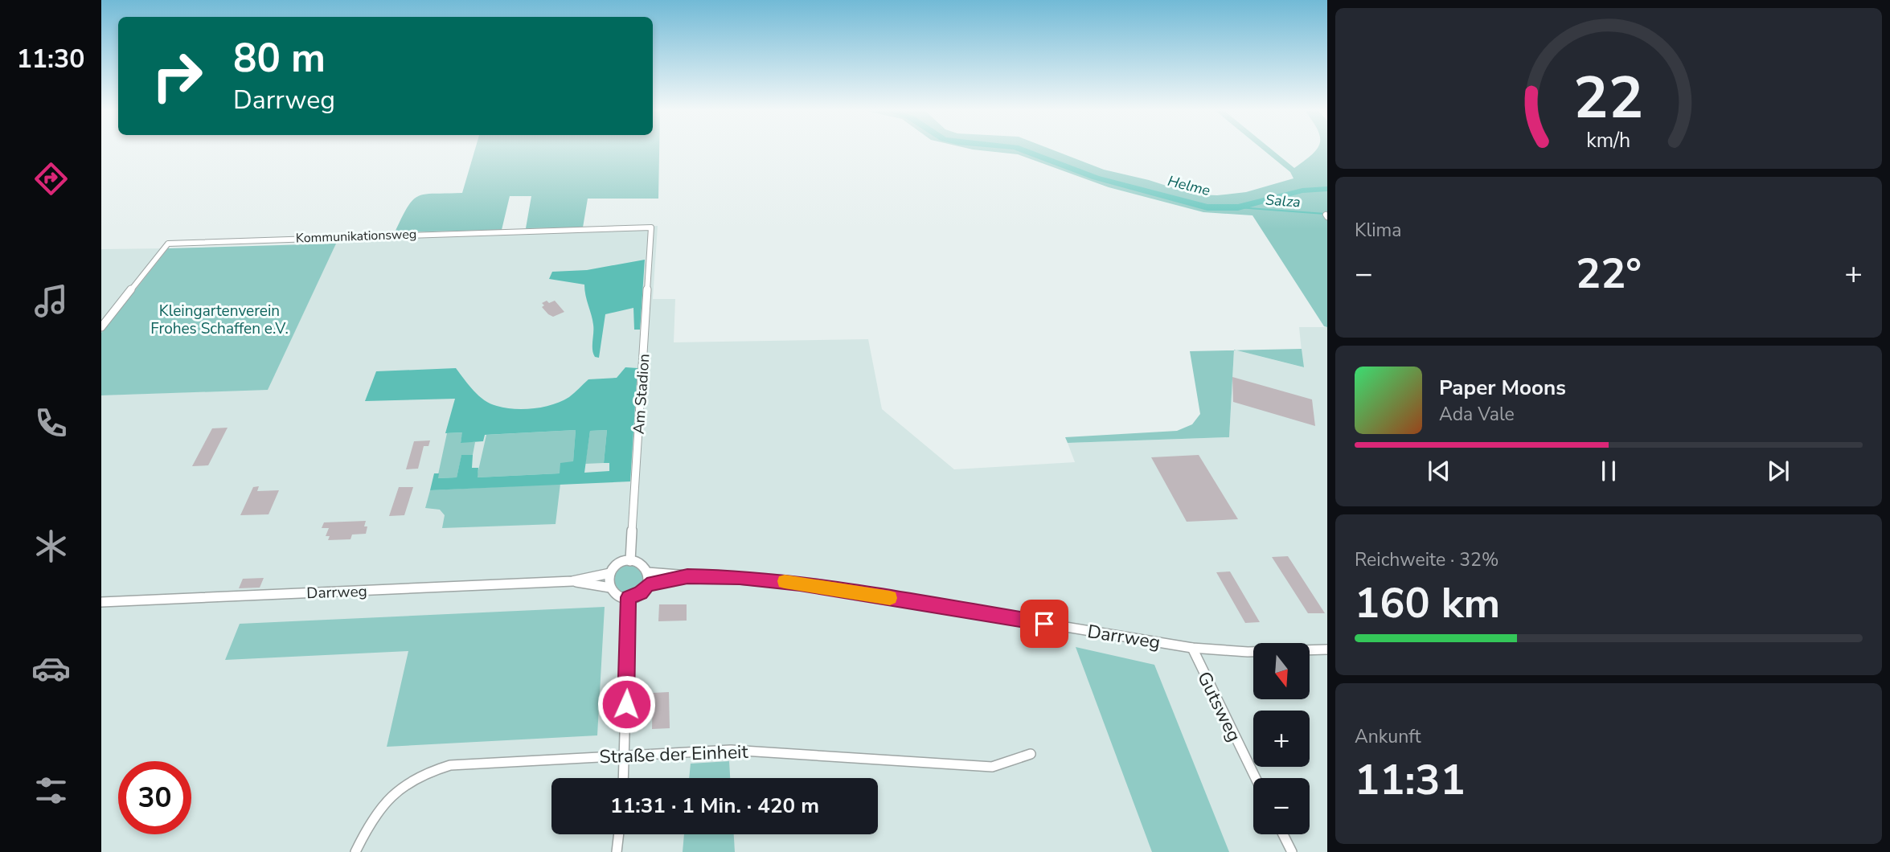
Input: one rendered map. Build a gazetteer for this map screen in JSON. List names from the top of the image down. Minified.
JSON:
{"streets":{"street":["Kommunikationsweg","Am Stadion","Darrweg","Gutsweg","Straße der Einheit"]},"crossings":[["Kommunikationsweg","Am Stadion"],["Am Stadion","Darrweg"],["Darrweg","Gutsweg"]],"water":["Helme","Salza"],"parks":["Kleingartenverein Frohes Schaffen e.V."],"north":"bottom","page":{"tabs":"11:30","turn":["80 m","Darrweg"],"tile":["Klima",["Reichweite · 32%","160 km"],["Ankunft","11:31"]],"heat":["−","22°","+"],"song":["Paper Moons","Ada Vale"],"map_buttons":["+","−"],"limit":"30","trip":"11:31 · 1 Min. · 420 m","gauge":["22","km/h"]}}
